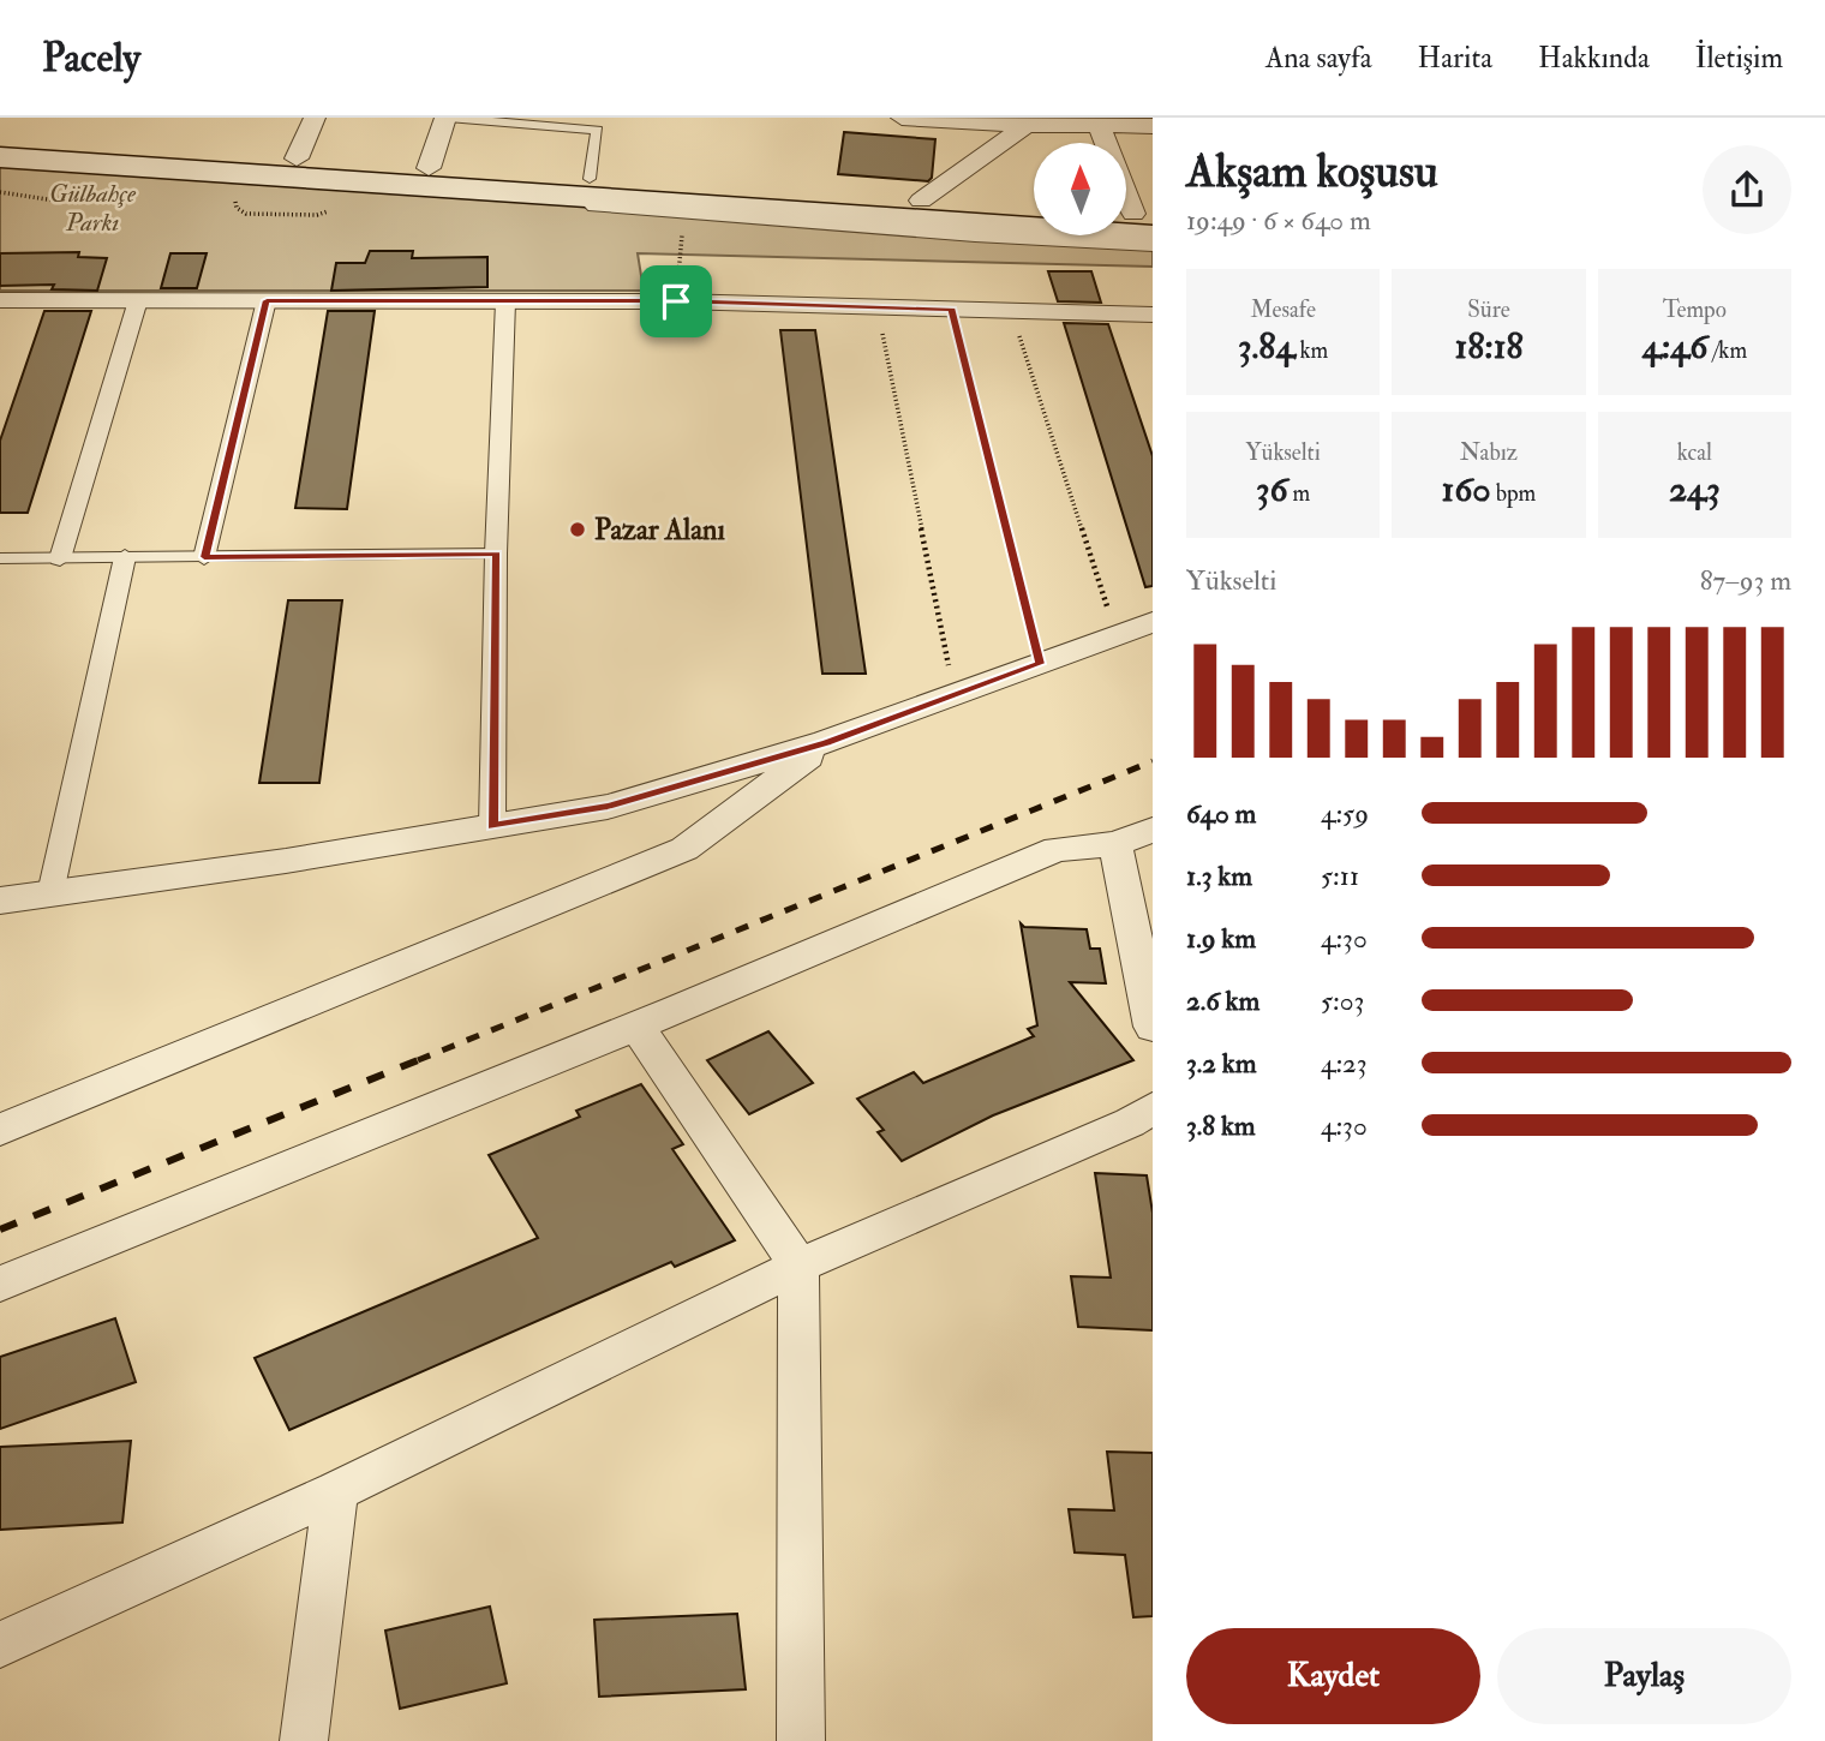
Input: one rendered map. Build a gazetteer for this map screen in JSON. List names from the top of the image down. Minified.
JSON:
{"parks":["Gülbahçe Parkı"],"places":["Pazar Alanı"],"north":"top","page":{"header":"Pacely","nav":["Ana sayfa","Harita","Hakkında","İletişim"],"heading":["Akşam koşusu","19:49 · 6 × 640 m"],"stats":[["Mesafe","3.84 km"],["Süre","18:18"],["Tempo","4:46 /km"],["Yükselti","36 m"],["Nabız","160 bpm"],["kcal","243"]],"chart":["Yükselti","87–93 m"],"list":[{"name":"640 m","note":"4:59"},{"name":"1.3 km","note":"5:11"},{"name":"1.9 km","note":"4:30"},{"name":"2.6 km","note":"5:03"},{"name":"3.2 km","note":"4:23"},{"name":"3.8 km","note":"4:30"}],"buttons":["Kaydet","Paylaş"]}}
